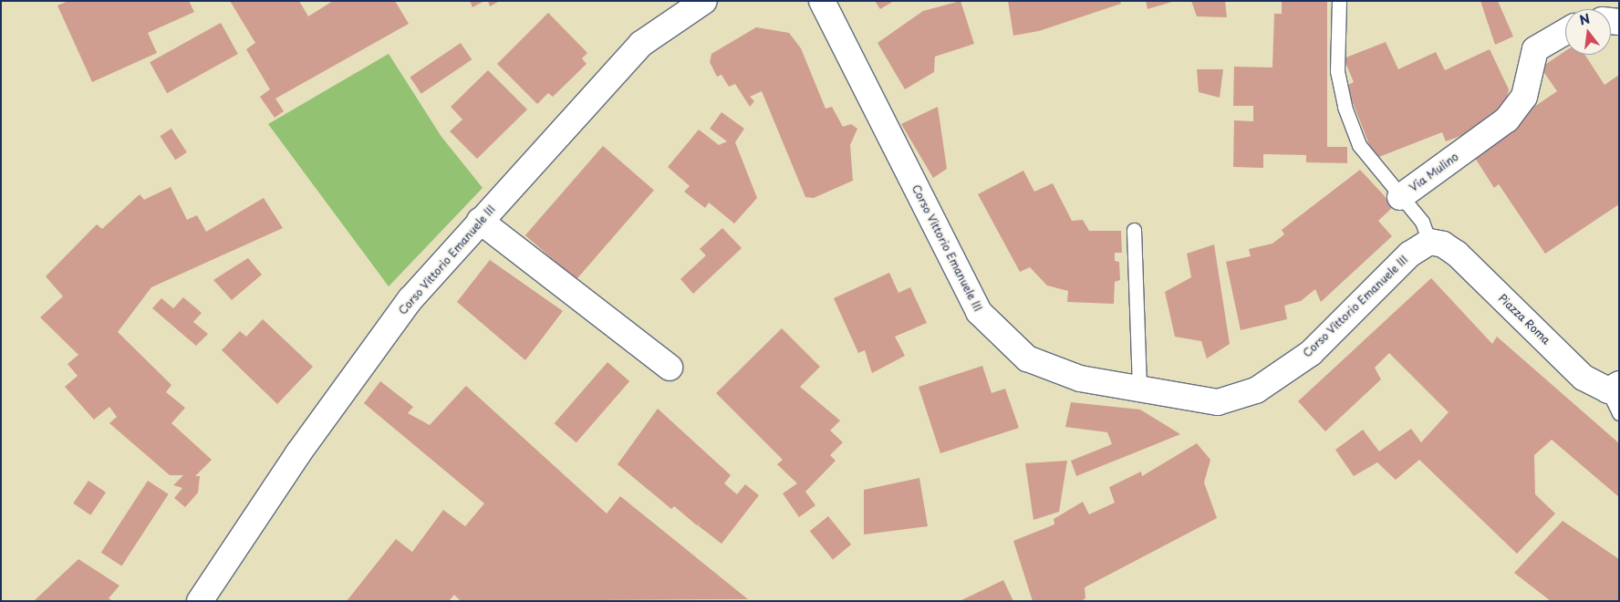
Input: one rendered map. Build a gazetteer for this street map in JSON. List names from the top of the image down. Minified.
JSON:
{"streets":{"street":["Via Mulino","Corso Vittorio Emanuele III","Piazza Roma"]},"crossings":[["Corso Vittorio Emanuele III","Piazza Roma"]],"north":"top"}
